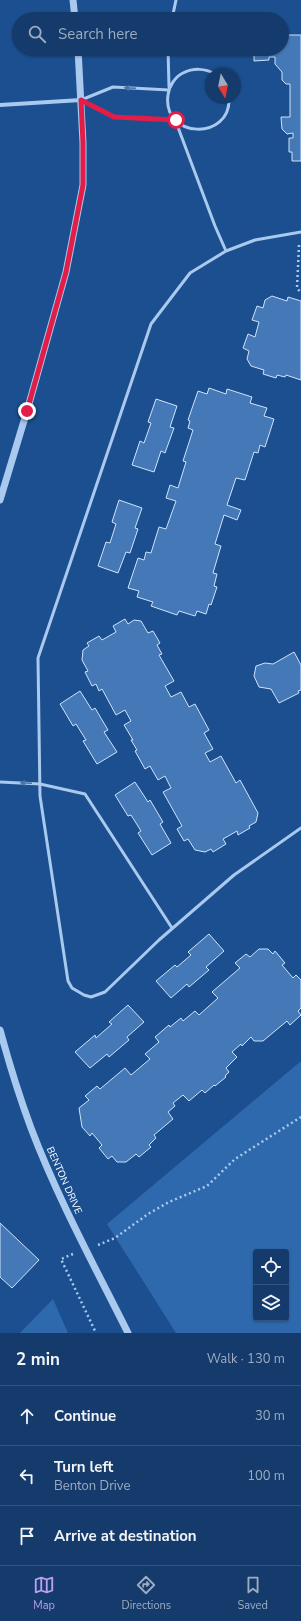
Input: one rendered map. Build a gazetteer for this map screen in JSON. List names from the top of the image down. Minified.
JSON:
{"streets":{"street":["BENTON DRIVE"]},"north":"bottom","page":{"search":"Search here","heading":["2 min","Walk · 130 m"],"list":[["Continue","30 m"],["Turn left","Benton Drive","100 m"],"Arrive at destination"],"nav":["Map","Directions","Saved"]}}
